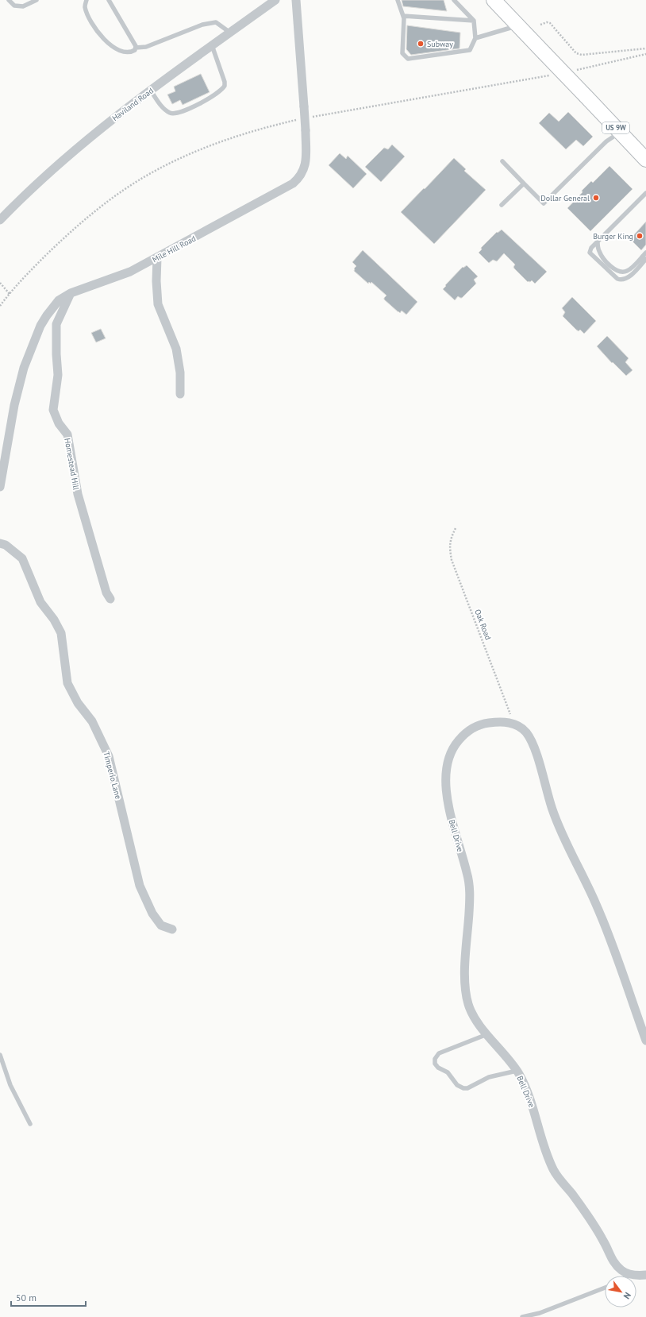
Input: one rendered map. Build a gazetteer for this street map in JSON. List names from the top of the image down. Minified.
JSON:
{"streets":{"highway":["US 9W"],"street":["Haviland Road","Mile Hill Road","Homestead Hill","Timperio Lane","Bell Drive"],"path":["Oak Road"]},"crossings":[["Mile Hill Road","Homestead Hill"],["Oak Road","Bell Drive"]],"places":["Subway","Dollar General","Burger King"],"scale_bar":"50 m","north":"bottom right"}
